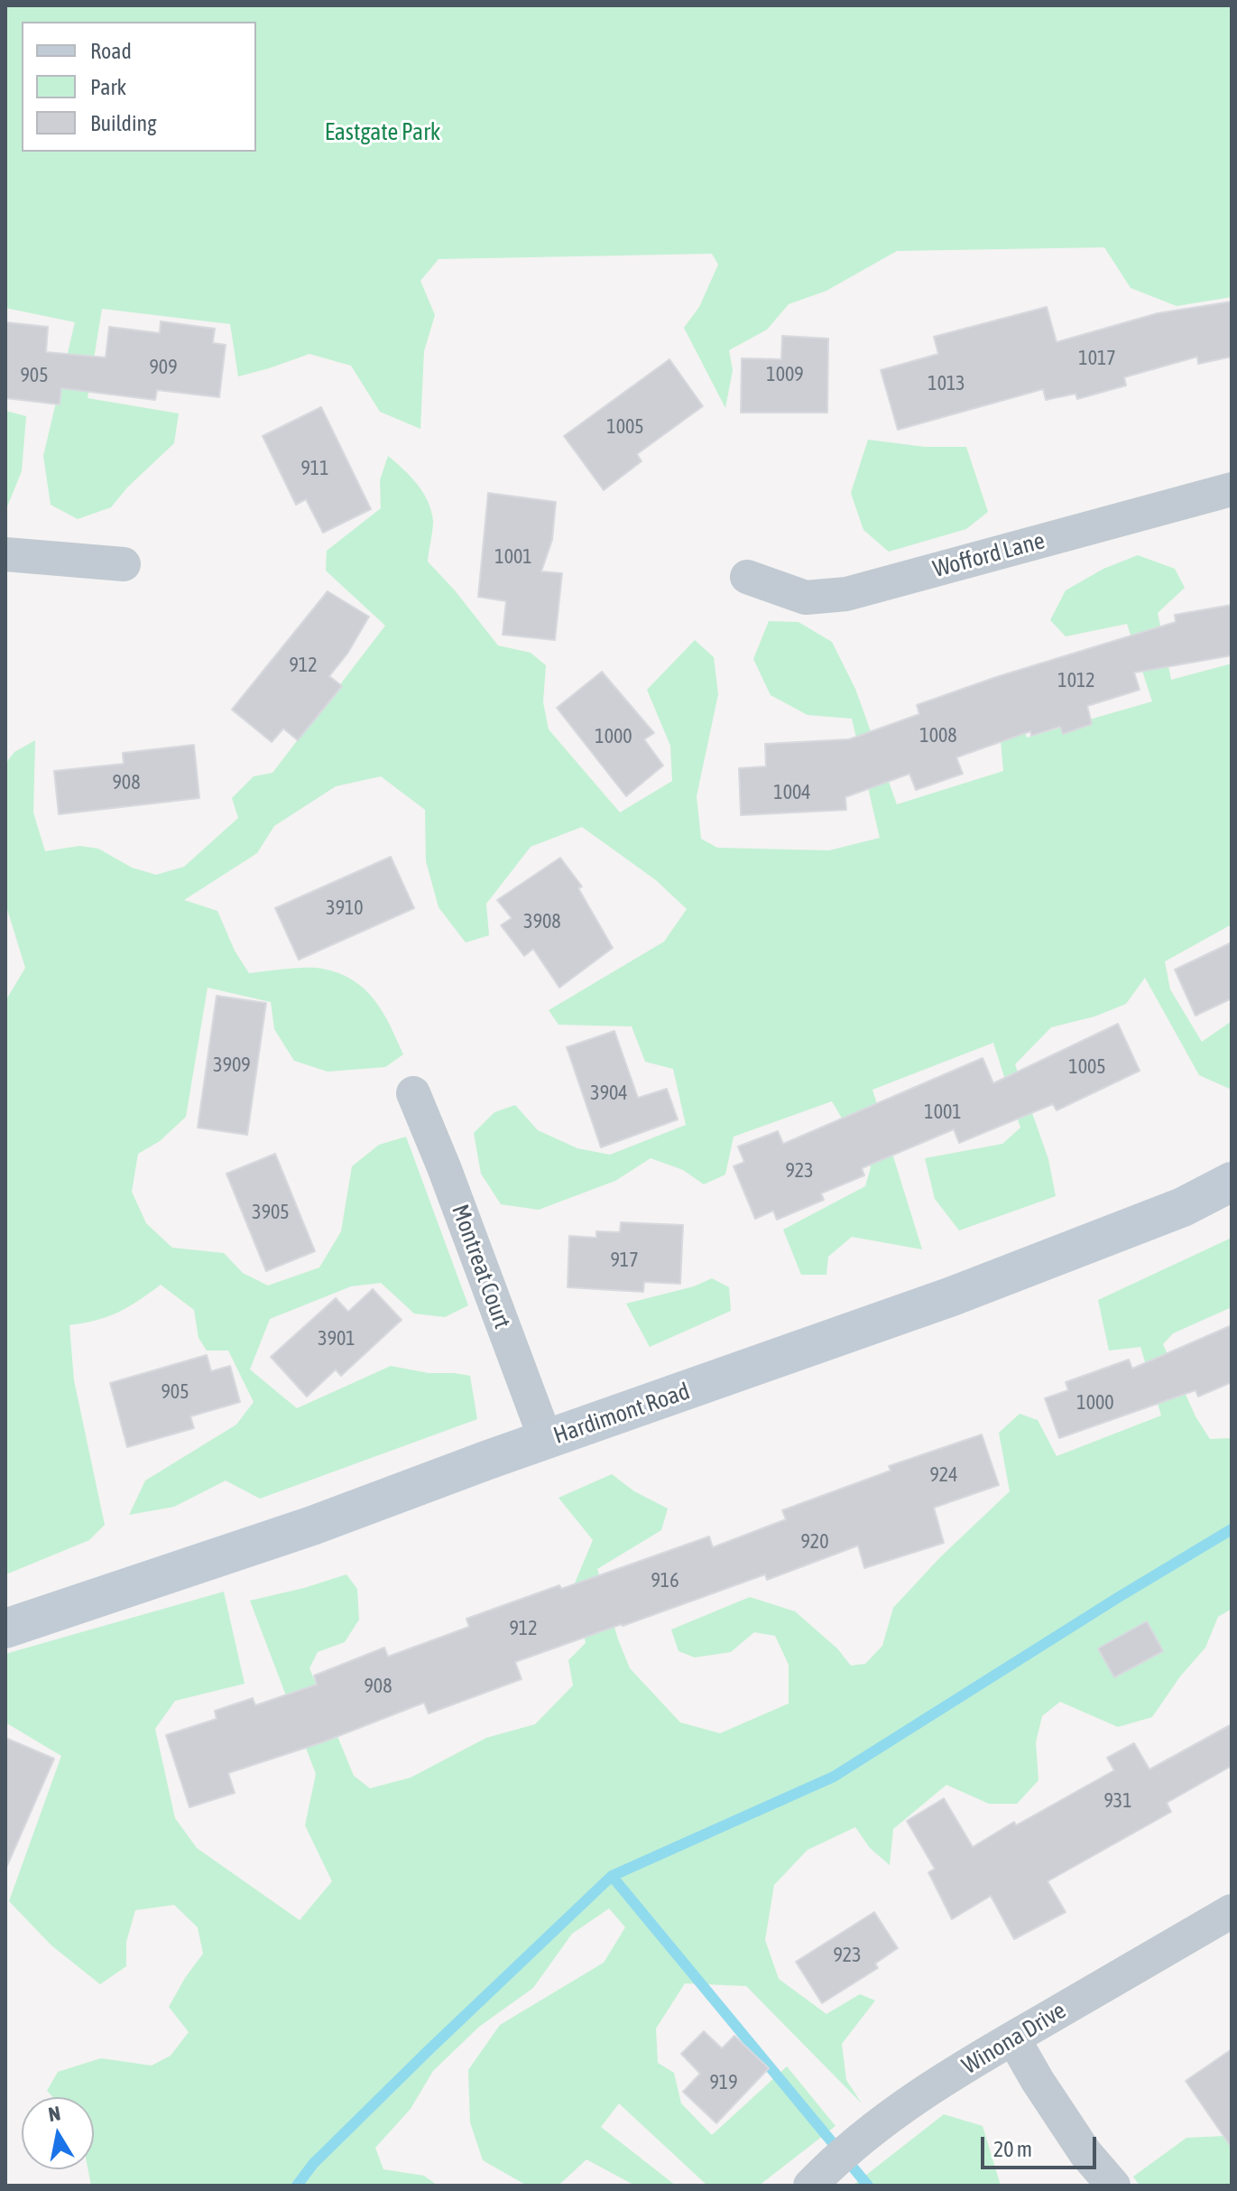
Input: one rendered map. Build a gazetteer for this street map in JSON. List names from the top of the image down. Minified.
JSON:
{"streets":{"street":["Wofford Lane","Montreat Court","Hardimont Road","Winona Drive"]},"crossings":[["Montreat Court","Hardimont Road"]],"parks":["Eastgate Park"],"house_numbers":["1017","909","1009","905","1013","1005","911","1001","912","1012","1008","1000","908","1004","3910","3908","3909","1005","3904","1001","923","3905","917","3901","905","1000","924","920","916","912","908","931","923","919"],"legend":["Road","Park","Building"],"scale_bar":"20 m","north":"top"}
